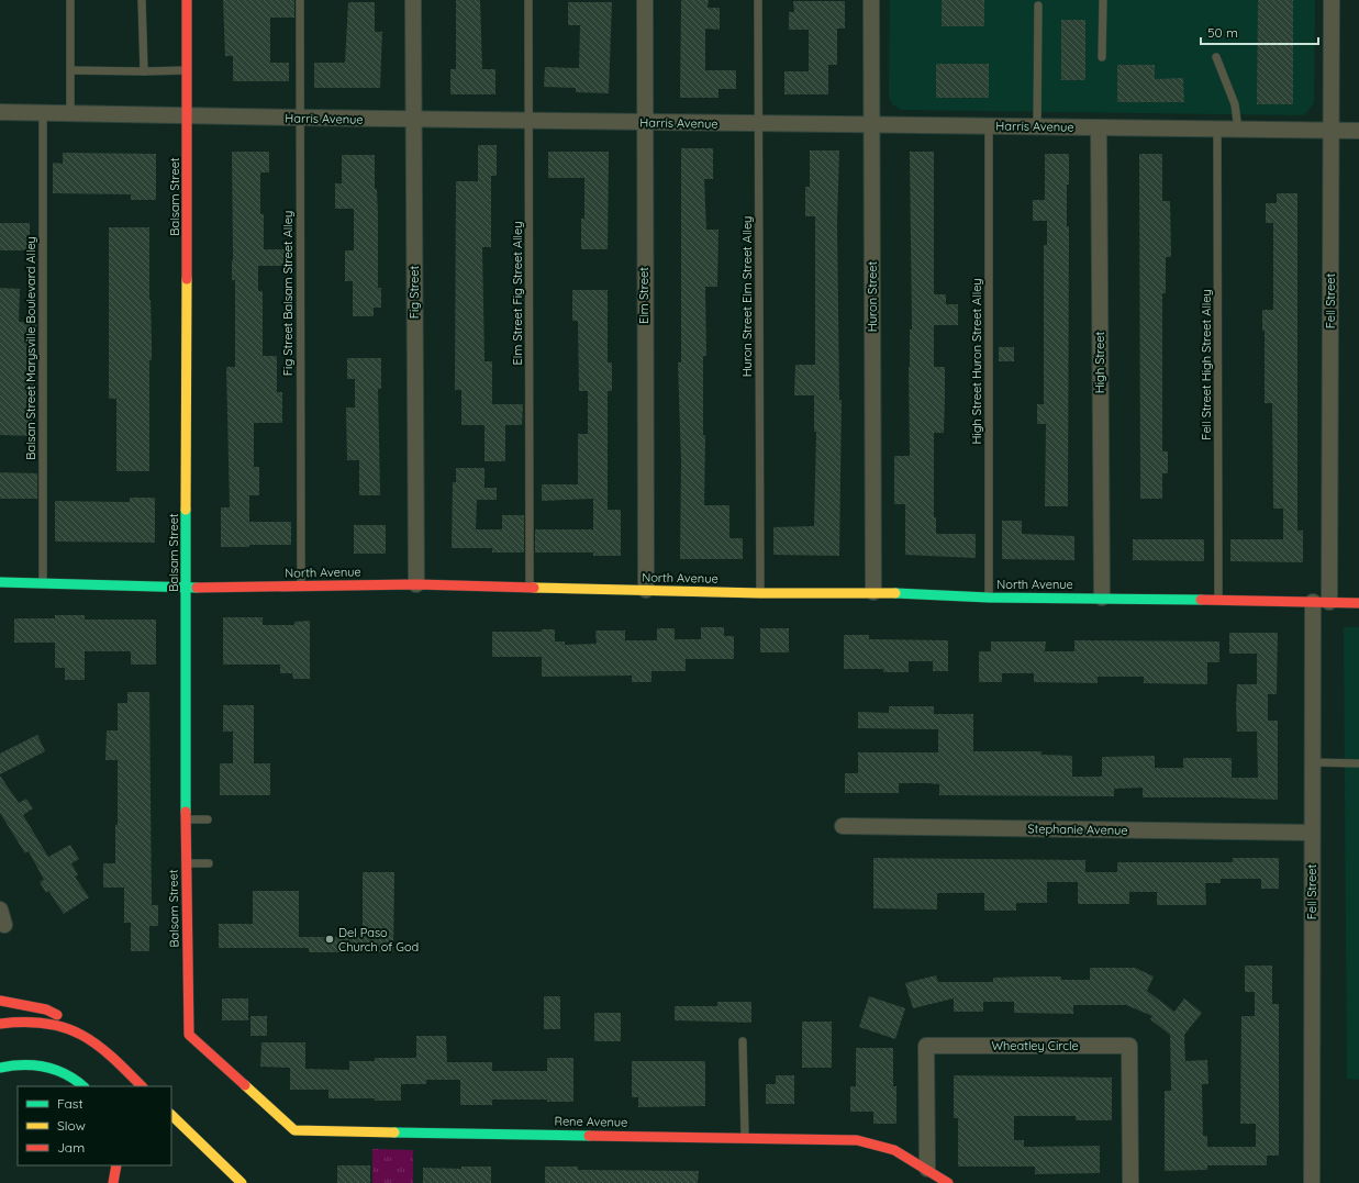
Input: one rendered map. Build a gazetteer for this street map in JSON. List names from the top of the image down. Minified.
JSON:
{"streets":{"main road":["Balsam Street","North Avenue","Rene Avenue"],"street":["Harris Avenue","Fig Street","Elm Street","Huron Street","Fell Street","High Street","Stephanie Avenue","Wheatley Circle"],"lane":["Fig Street Balsam Street Alley","Elm Street Fig Street Alley","Huron Street Elm Street Alley","Balsan Street Marysville Boulevard Alley","High Street Huron Street Alley","Fell Street High Street Alley"]},"crossings":[["Harris Avenue","Balsam Street"],["Harris Avenue","Fig Street"],["Harris Avenue","Fig Street Balsam Street Alley"],["Harris Avenue","Elm Street Fig Street Alley"],["Harris Avenue","Elm Street"],["Harris Avenue","Huron Street Elm Street Alley"],["Harris Avenue","Huron Street"],["Harris Avenue","Fell Street"],["Harris Avenue","Balsan Street Marysville Boulevard Alley"],["Harris Avenue","High Street Huron Street Alley"],["Harris Avenue","High Street"],["Harris Avenue","Fell Street High Street Alley"],["Balsam Street","North Avenue"],["Balsam Street","Rene Avenue"],["Fig Street","North Avenue"],["Fig Street Balsam Street Alley","North Avenue"],["Elm Street Fig Street Alley","North Avenue"],["Elm Street","North Avenue"],["Huron Street Elm Street Alley","North Avenue"],["Huron Street","North Avenue"],["Fell Street","North Avenue"],["Fell Street","Stephanie Avenue"],["Balsan Street Marysville Boulevard Alley","North Avenue"],["High Street Huron Street Alley","North Avenue"],["High Street","North Avenue"],["Fell Street High Street Alley","North Avenue"],["Wheatley Circle","Rene Avenue"]],"places":["Del Paso Church of God"],"legend":["Fast","Slow","Jam"],"scale_bar":"50 m"}
